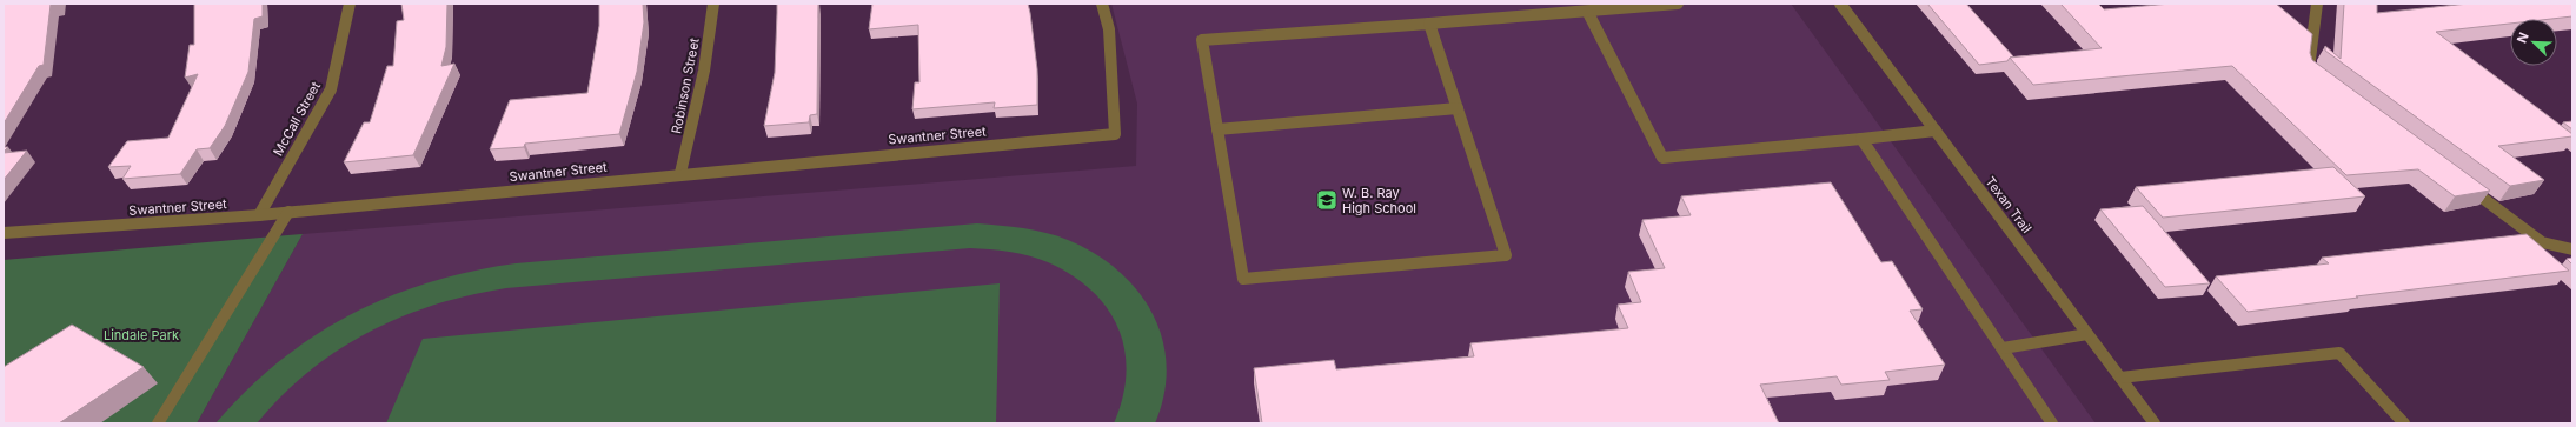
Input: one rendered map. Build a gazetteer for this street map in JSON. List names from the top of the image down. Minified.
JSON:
{"streets":{"street":["Robinson Street","McCall Street","Swantner Street","Texan Trail"]},"crossings":[["Robinson Street","Swantner Street"],["McCall Street","Swantner Street"]],"parks":["Lindale Park"],"places":{"school or university":["W. B. Ray High School"]},"north":"top left"}
